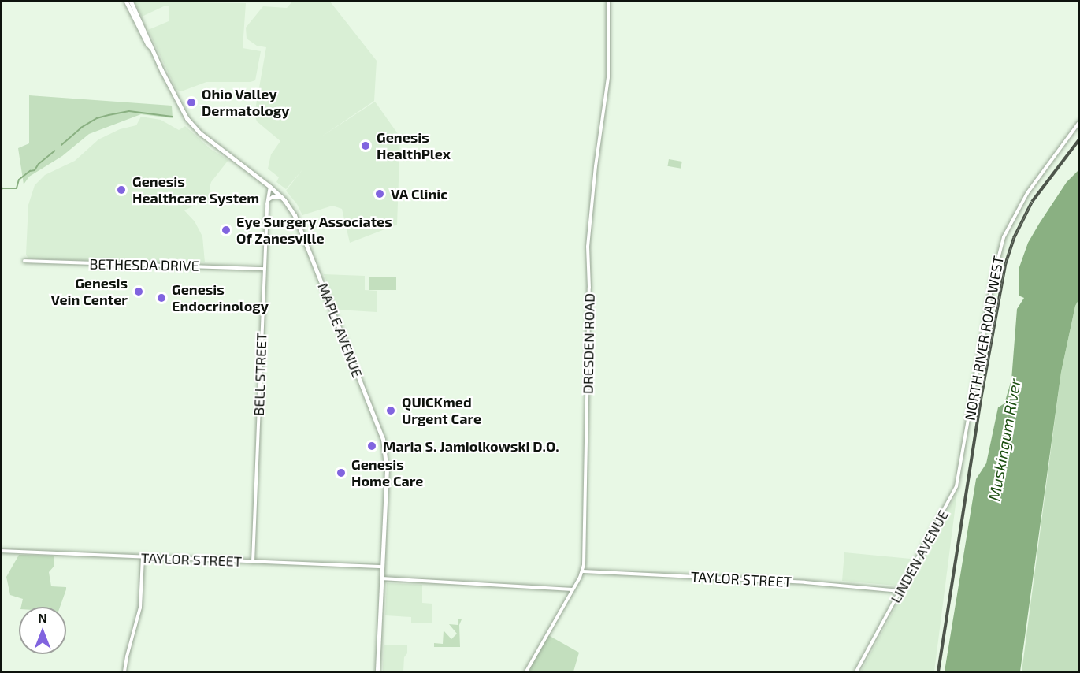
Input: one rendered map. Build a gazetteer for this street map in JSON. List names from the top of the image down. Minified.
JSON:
{"streets":{"main road":["MAPLE AVENUE"],"street":["BETHESDA DRIVE","NORTH RIVER ROAD WEST","DRESDEN ROAD","BELL STREET","LINDEN AVENUE","TAYLOR STREET"]},"crossings":[["BETHESDA DRIVE","BELL STREET"],["MAPLE AVENUE","BELL STREET"],["MAPLE AVENUE","TAYLOR STREET"],["NORTH RIVER ROAD WEST","LINDEN AVENUE"],["DRESDEN ROAD","TAYLOR STREET"],["BELL STREET","TAYLOR STREET"],["LINDEN AVENUE","TAYLOR STREET"]],"water":["Muskingum River"],"places":["Ohio Valley Dermatology","Genesis HealthPlex","Genesis Healthcare System","VA Clinic","Eye Surgery Associates Of Zanesville","Genesis Vein Center","Genesis Endocrinology","QUICKmed Urgent Care","Maria S. Jamiolkowski D.O.","Genesis Home Care"],"north":"top"}
